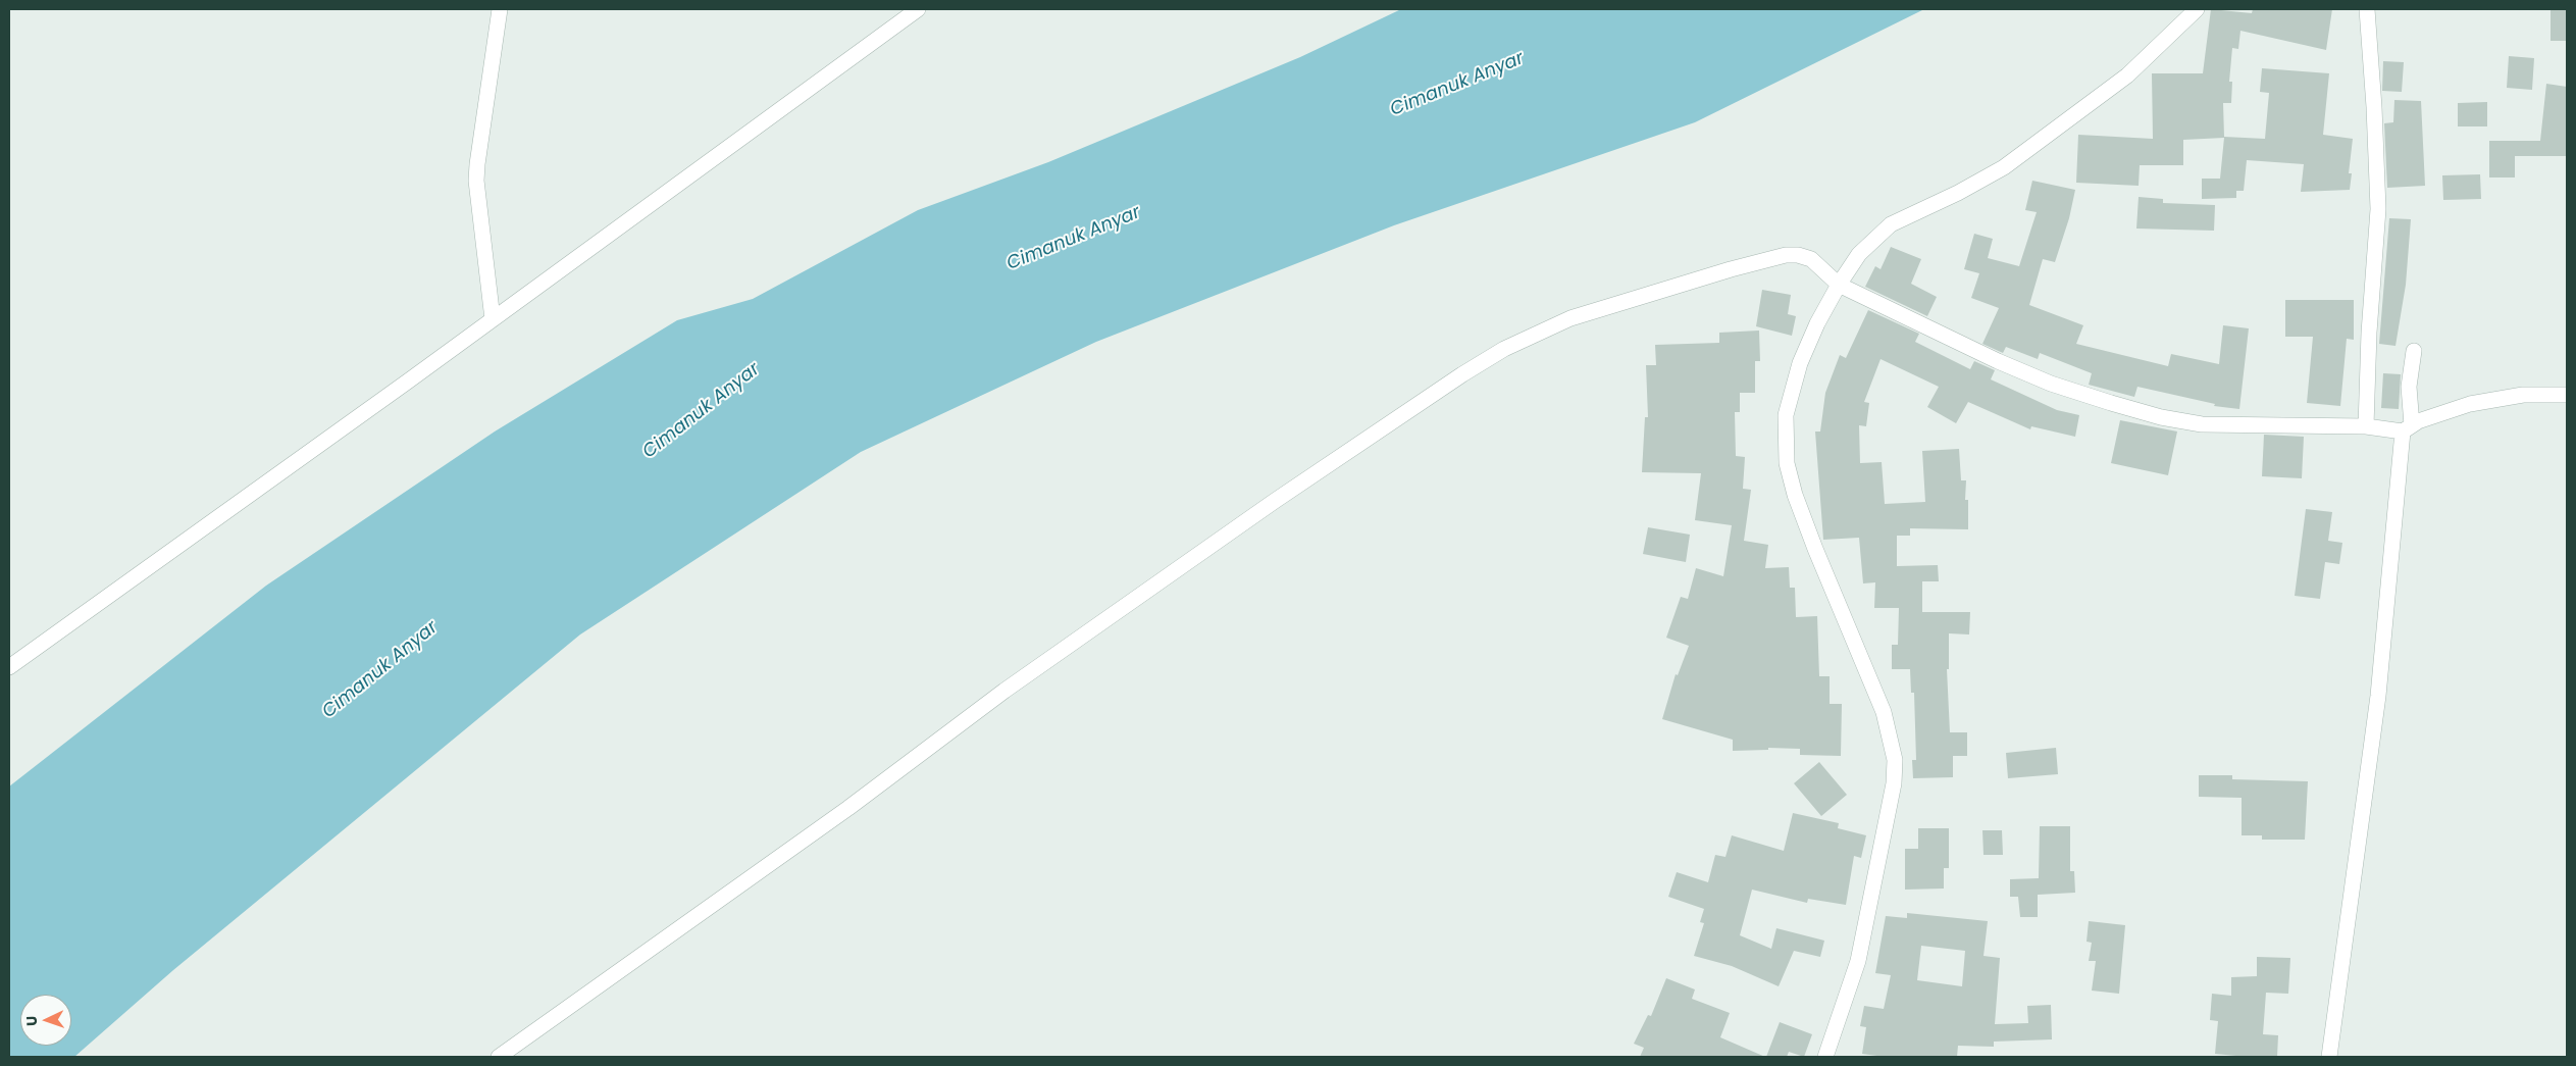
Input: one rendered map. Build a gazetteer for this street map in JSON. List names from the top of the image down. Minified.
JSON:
{"water":["Cimanuk Anyar"],"north":"left"}
